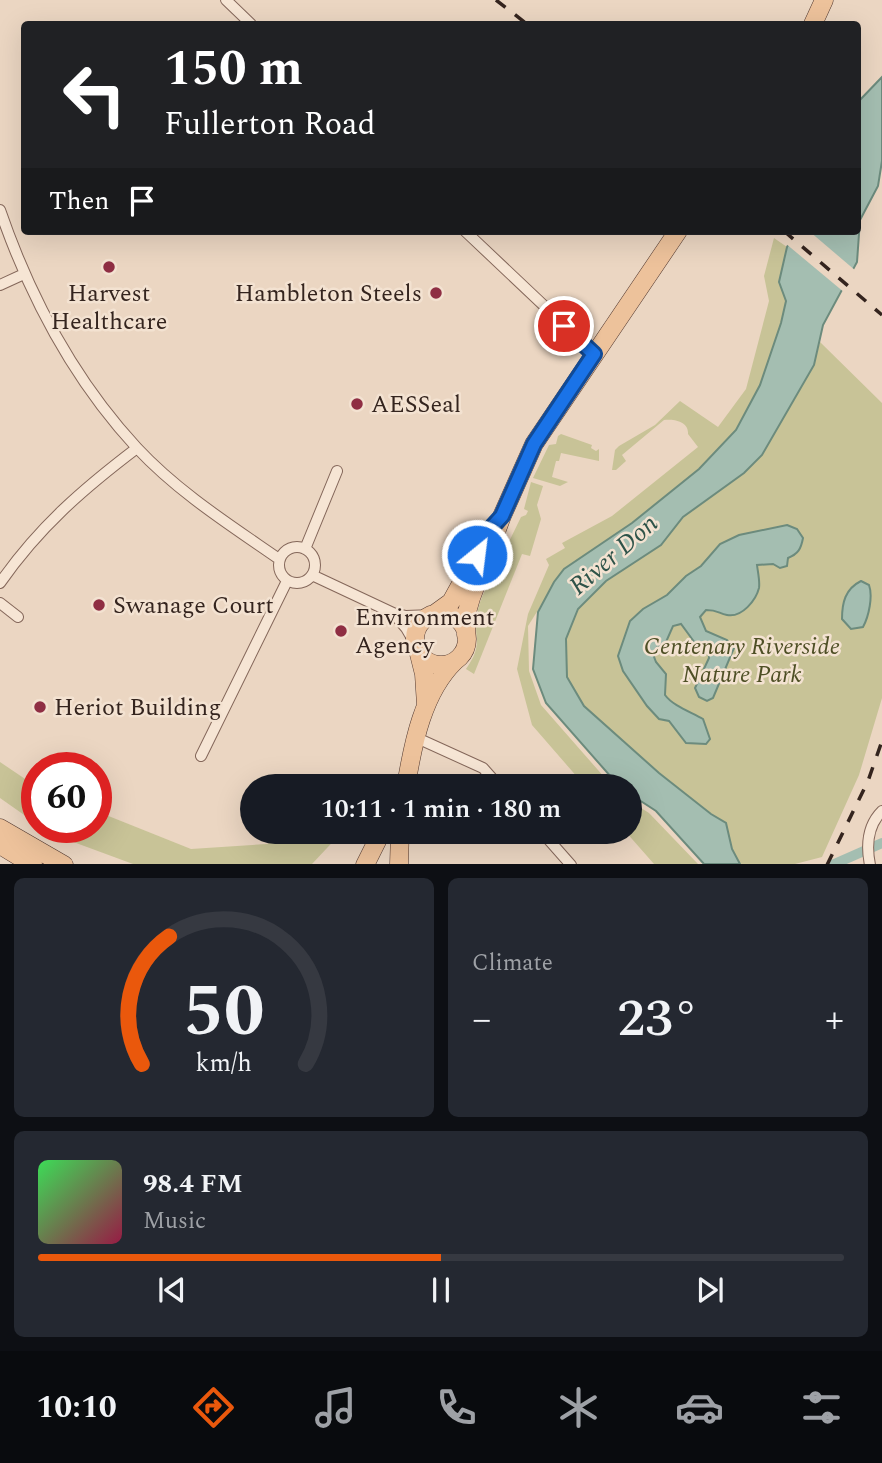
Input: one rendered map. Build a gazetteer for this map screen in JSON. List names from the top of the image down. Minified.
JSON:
{"water":["River Don"],"parks":["Centenary Riverside Nature Park"],"places":["Harvest Healthcare","Hambleton Steels","AESSeal","Swanage Court","Environment Agency","Heriot Building"],"page":{"turn":["150 m","Fullerton Road"],"then":"Then","limit":"60","trip":"10:11 · 1 min · 180 m","tile":"Climate","heat":["−","23°","+"],"song":["98.4 FM","Music"],"tabs":"10:10","gauge":["50","km/h"]}}
